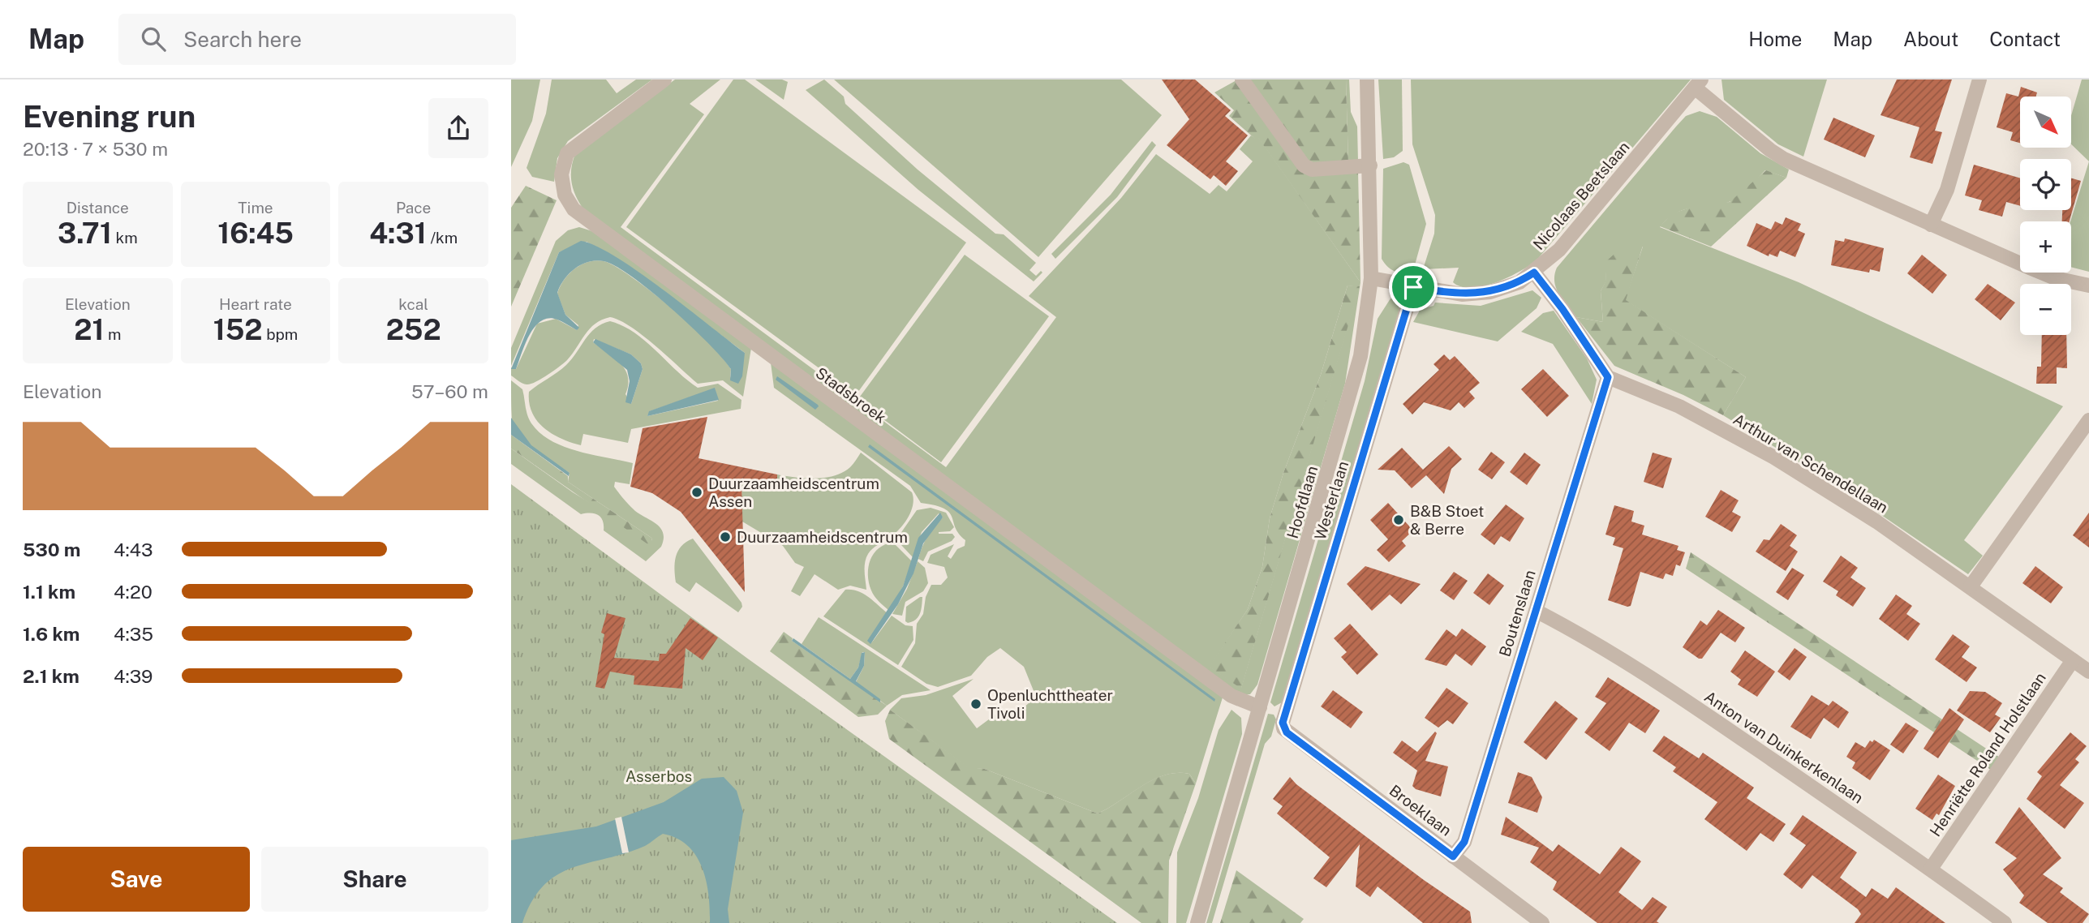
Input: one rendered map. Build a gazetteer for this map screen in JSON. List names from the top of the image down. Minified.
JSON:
{"streets":{"street":["Nicolaas Beetslaan","Stadsbroek","Arthur van Schendellaan","Westerlaan","Hoofdlaan","Boutenslaan","Anton van Duinkerkenlaan","Henriëtte Roland Holstlaan","Broeklaan"]},"crossings":[["Nicolaas Beetslaan","Westerlaan"],["Nicolaas Beetslaan","Hoofdlaan"],["Stadsbroek","Hoofdlaan"],["Arthur van Schendellaan","Boutenslaan"],["Arthur van Schendellaan","Henriëtte Roland Holstlaan"],["Westerlaan","Broeklaan"],["Boutenslaan","Anton van Duinkerkenlaan"],["Boutenslaan","Broeklaan"],["Anton van Duinkerkenlaan","Henriëtte Roland Holstlaan"]],"parks":["Asserbos"],"places":["Duurzaamheidscentrum Assen","B&B Stoet & Berre","Duurzaamheidscentrum","Openluchttheater Tivoli"],"north":"bottom right","page":{"header":"Map","search":"Search here","nav":["Home","Map","About","Contact"],"heading":["Evening run","20:13 · 7 × 530 m"],"map_buttons":["+","−"],"stats":[["Distance","3.71 km"],["Time","16:45"],["Pace","4:31 /km"],["Elevation","21 m"],["Heart rate","152 bpm"],["kcal","252"]],"chart":["Elevation","57–60 m"],"list":[{"name":"530 m","note":"4:43"},{"name":"1.1 km","note":"4:20"},{"name":"1.6 km","note":"4:35"},{"name":"2.1 km","note":"4:39"}],"buttons":["Save","Share"]}}
